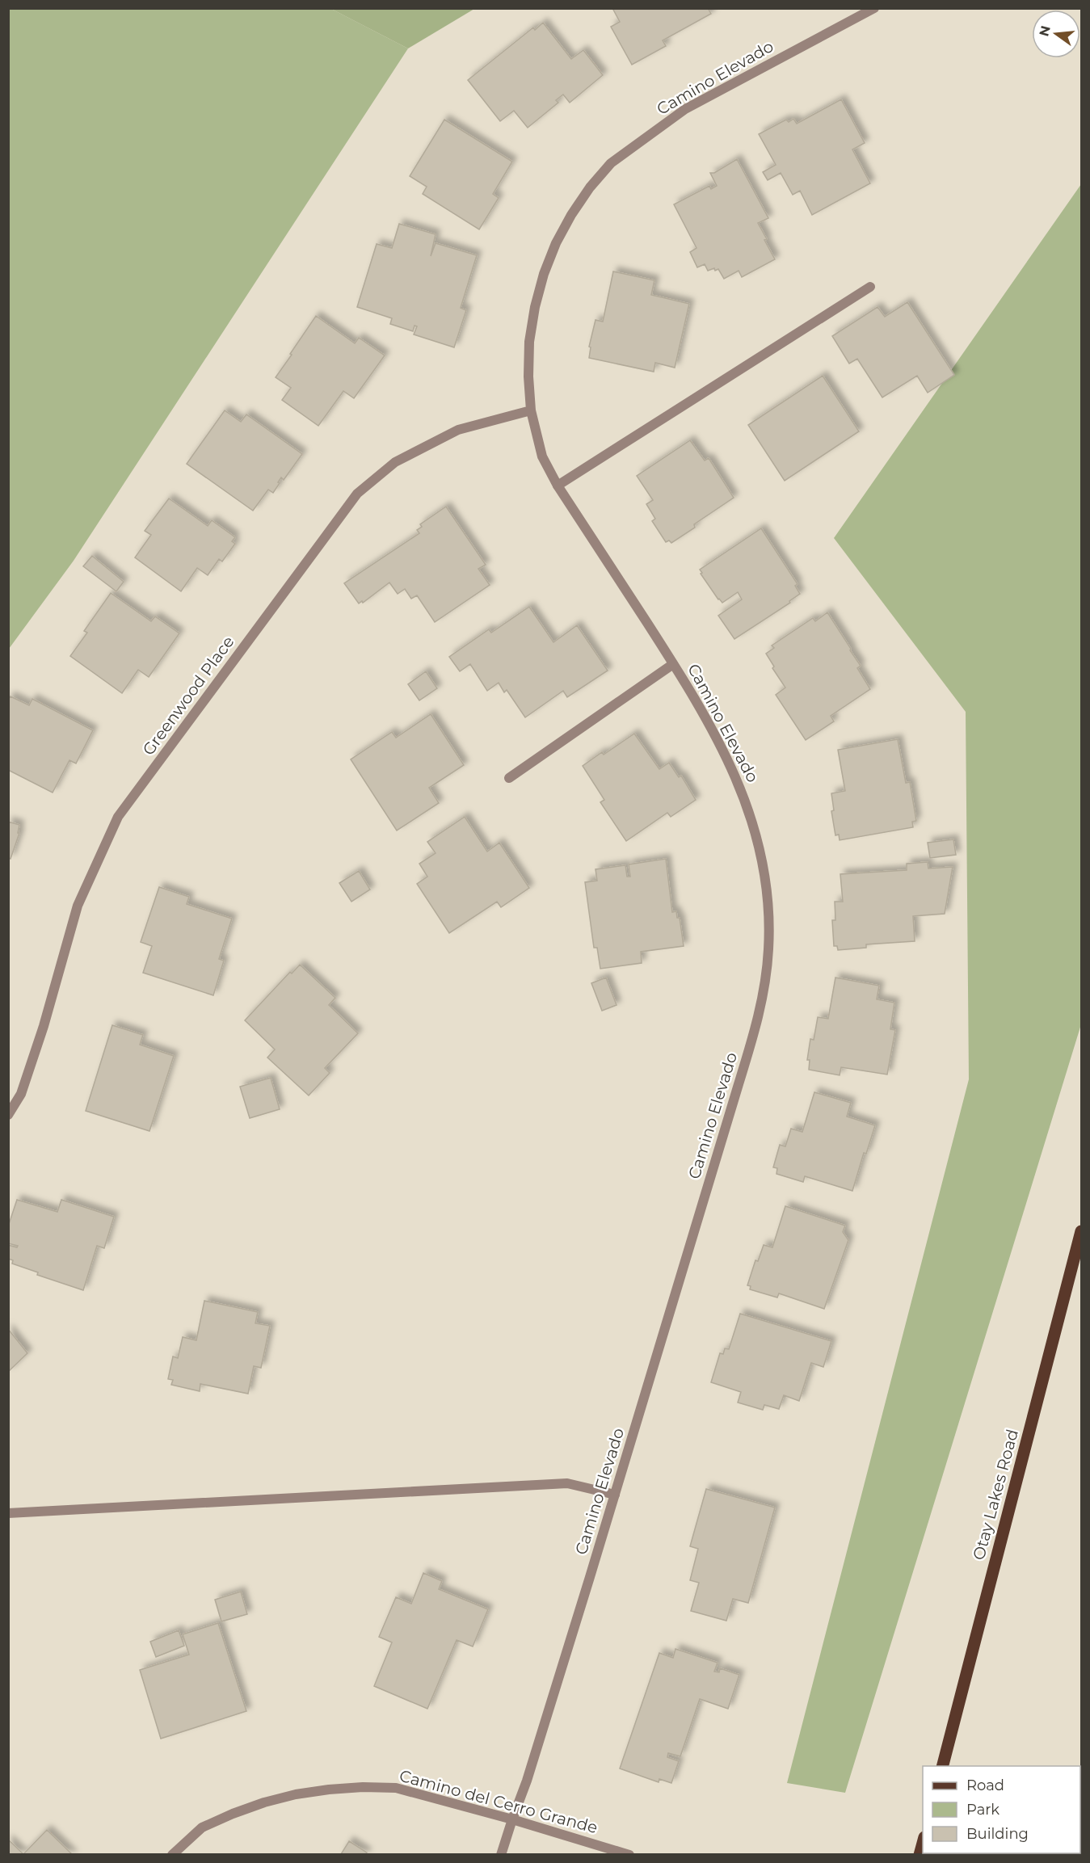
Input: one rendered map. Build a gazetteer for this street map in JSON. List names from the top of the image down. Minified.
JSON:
{"streets":{"main road":["Otay Lakes Road"],"street":["Camino Elevado","Greenwood Place","Camino del Cerro Grande"]},"crossings":[["Camino Elevado","Greenwood Place"],["Camino Elevado","Camino del Cerro Grande"]],"legend":["Road","Park","Building"],"north":"left"}
